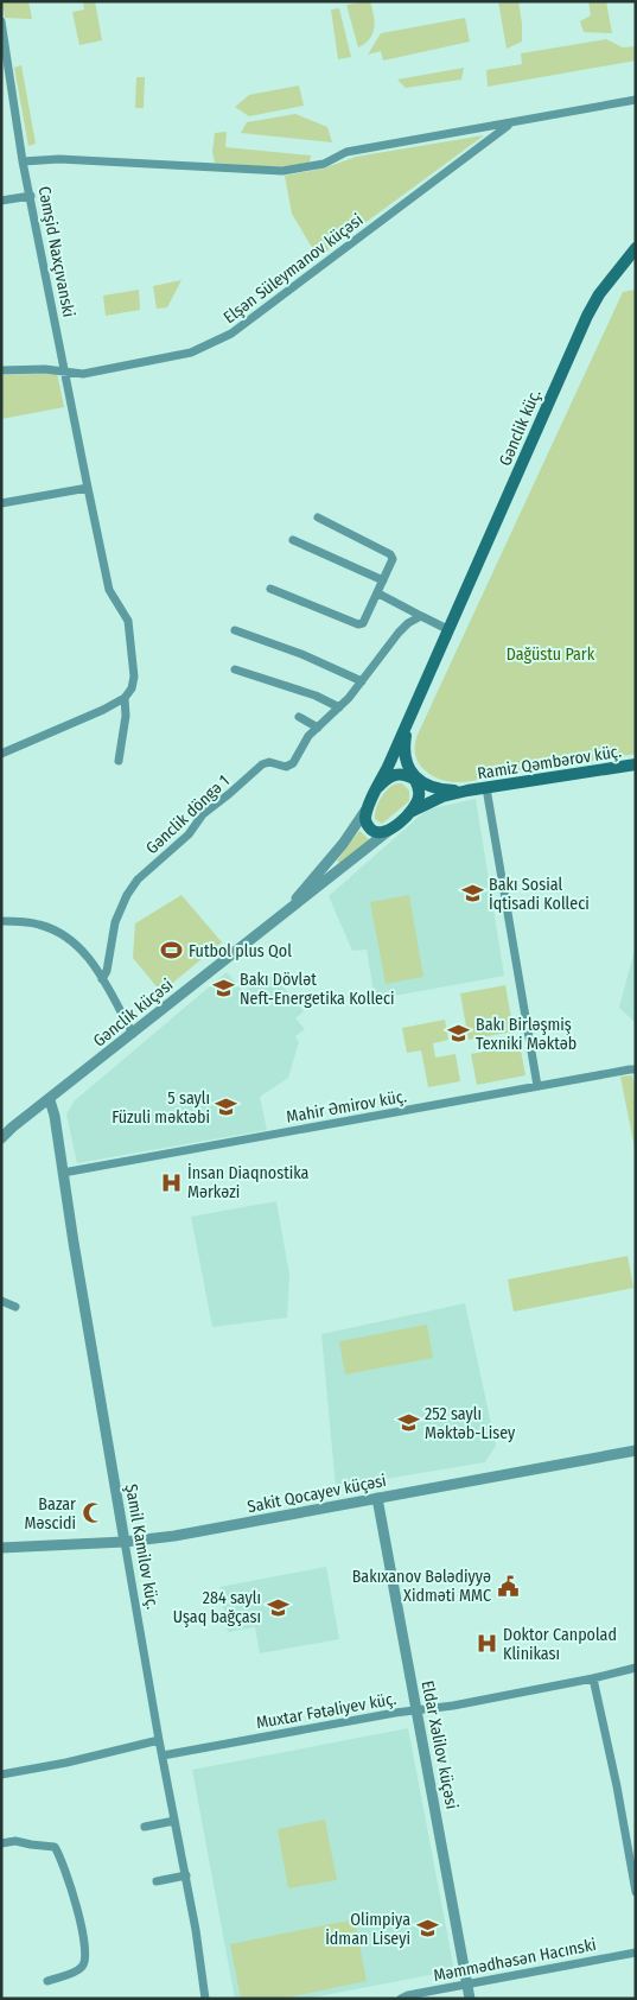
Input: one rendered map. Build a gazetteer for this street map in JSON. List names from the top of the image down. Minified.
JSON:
{"streets":{"main road":["Gənclik küç.","Ramiz Qəmbərov küç."],"street":["Cəmşid Naxçıvanski","Elşən Süleymanov küçəsi","Gənclik döngə 1","Gənclik küçəsi","Mahir Əmirov küç.","Sakit Qocayev küçəsi","Şamil Kamilov küç.","Muxtar Fətəliyev küç.","Eldar Xəlilov küçəsi","Məmmədhəsən Hacınski"]},"crossings":[["Cəmşid Naxçıvanski","Elşən Süleymanov küçəsi"],["Gənclik küçəsi","Şamil Kamilov küç."],["Mahir Əmirov küç.","Şamil Kamilov küç."],["Sakit Qocayev küçəsi","Şamil Kamilov küç."],["Sakit Qocayev küçəsi","Eldar Xəlilov küçəsi"],["Şamil Kamilov küç.","Muxtar Fətəliyev küç."],["Muxtar Fətəliyev küç.","Eldar Xəlilov küçəsi"],["Eldar Xəlilov küçəsi","Məmmədhəsən Hacınski"]],"parks":["Dağüstu Park"],"places":{"school or university":["Bakı Sosial İqtisadi Kolleci","Bakı Dövlət Neft-Energetika Kolleci","Bakı Birləşmiş Texniki Məktəb","5 saylı Füzuli məktəbi","252 saylı Məktəb-Lisey","284 saylı Uşaq bağçası","Olimpiya İdman Liseyi"],"sports":["Futbol plus Qol"],"hospital":["İnsan Diaqnostika Mərkəzi","Doktor Canpolad Klinikası"],"mosque":["Bazar Məscidi"],"public building":["Bakıxanov Bələdiyyə Xidməti MMC"]}}
